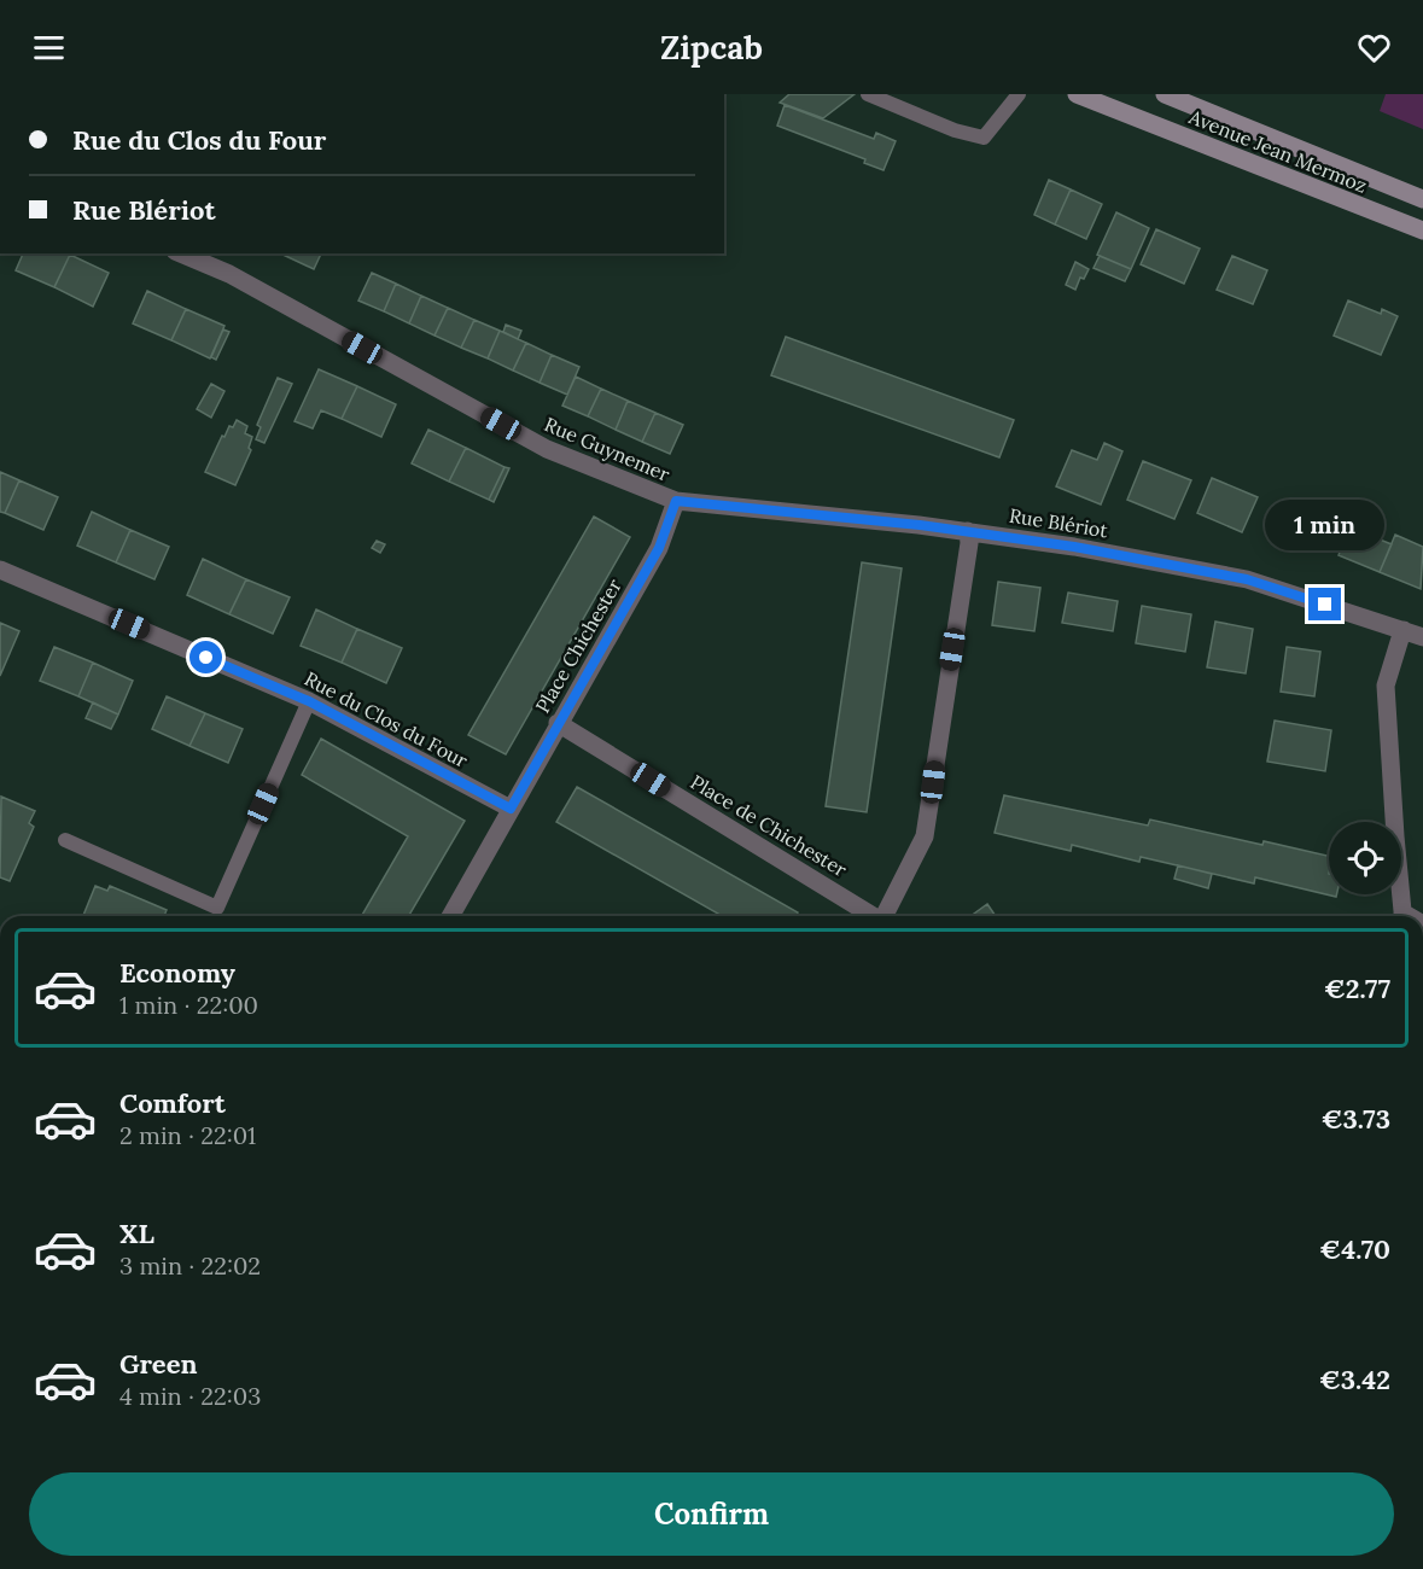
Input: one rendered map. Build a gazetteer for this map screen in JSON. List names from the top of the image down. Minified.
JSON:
{"streets":{"main road":["Avenue Jean Mermoz"],"street":["Rue Guynemer","Rue Blériot","Place Chichester","Rue du Clos du Four","Place de Chichester"]},"crossings":[["Rue Guynemer","Rue Blériot"],["Rue Guynemer","Place Chichester"],["Rue Blériot","Place Chichester"],["Place Chichester","Rue du Clos du Four"],["Place Chichester","Place de Chichester"]],"page":{"header":"Zipcab","banner":["Rue du Clos du Four","Rue Blériot"],"bubble":"1 min","list":[{"name":"Economy","note":"1 min · 22:00","value":"€2.77"},{"name":"Comfort","note":"2 min · 22:01","value":"€3.73"},{"name":"XL","note":"3 min · 22:02","value":"€4.70"},{"name":"Green","note":"4 min · 22:03","value":"€3.42"}],"buttons":"Confirm"}}
